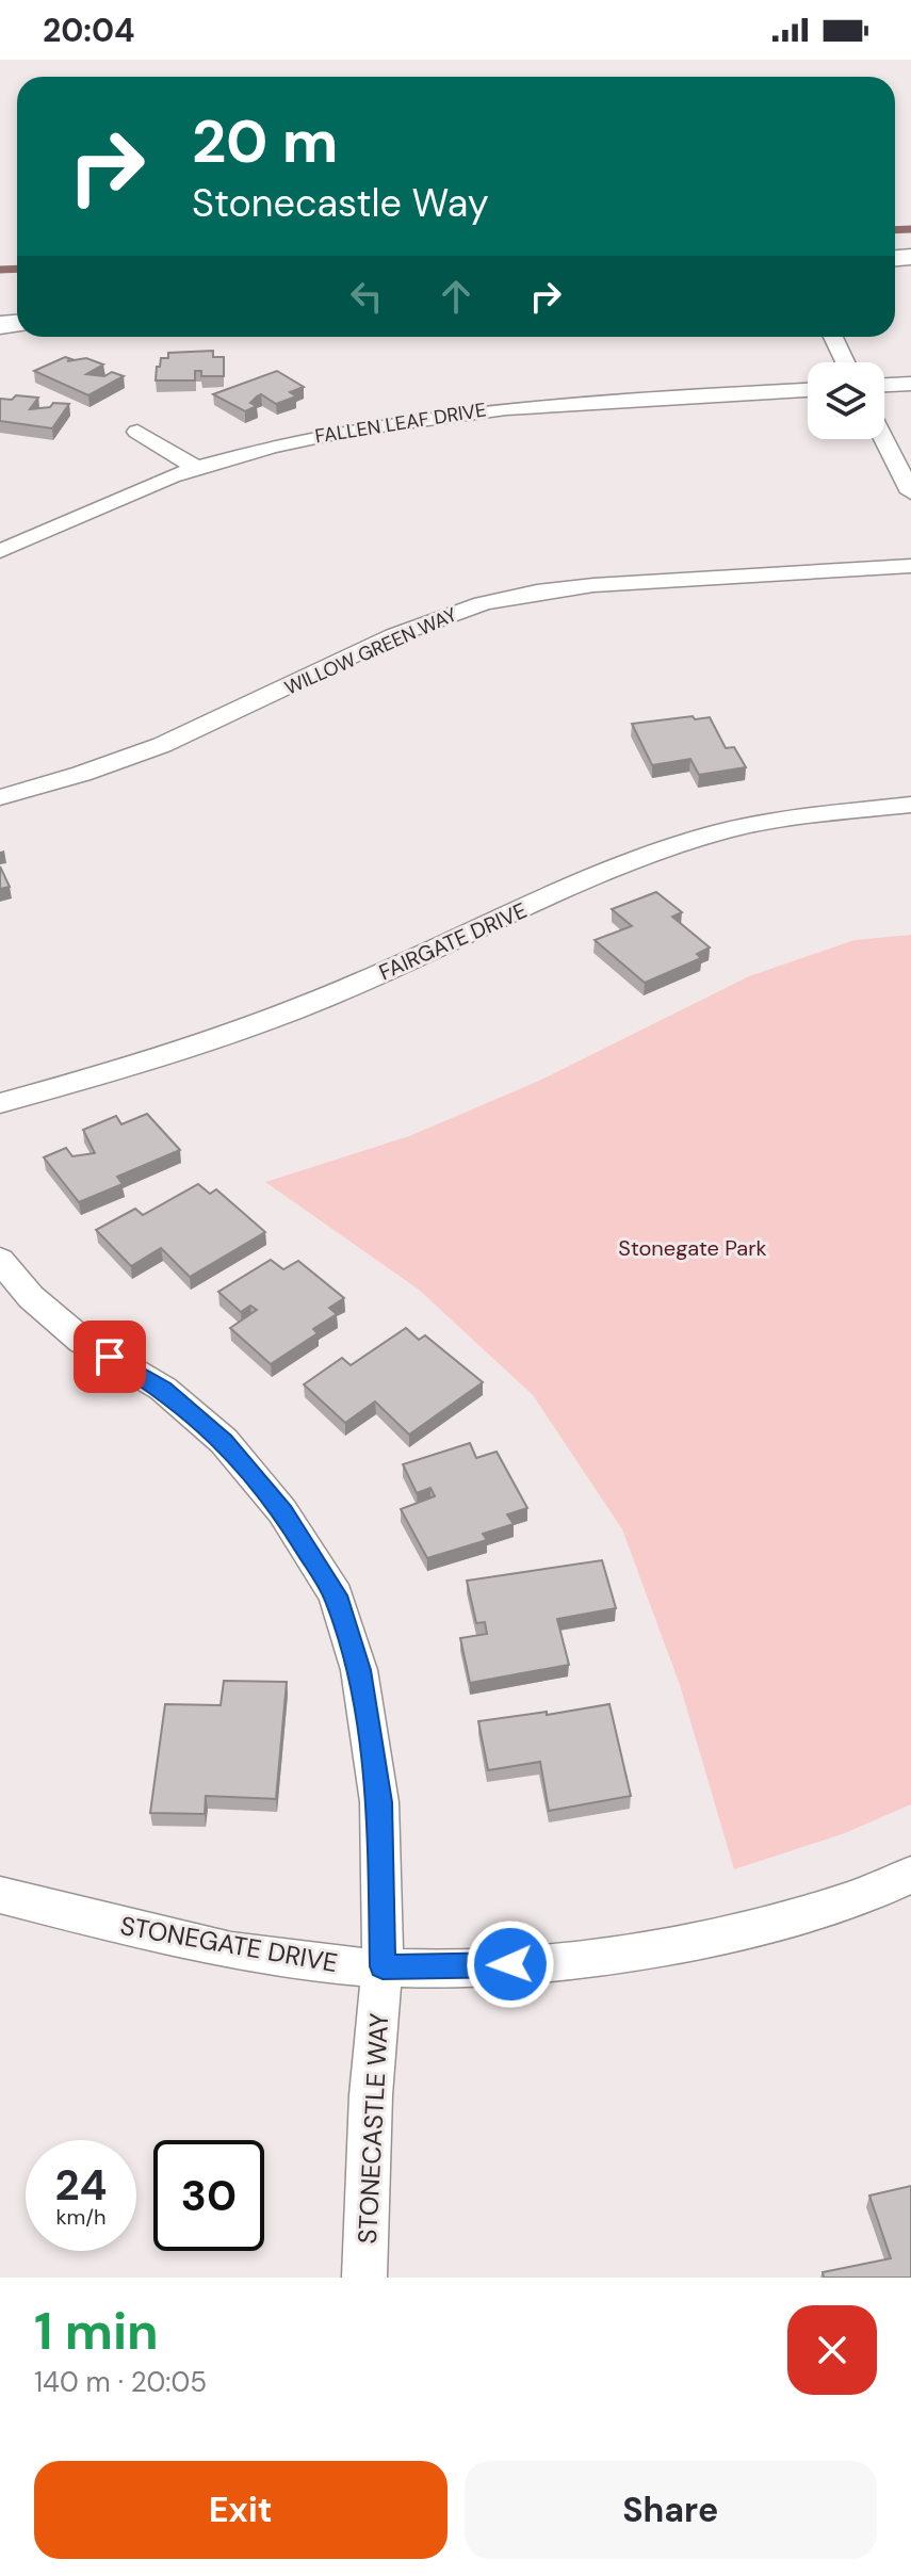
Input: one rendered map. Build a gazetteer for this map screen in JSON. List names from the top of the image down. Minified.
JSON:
{"streets":{"street":["FALLEN LEAF DRIVE","WILLOW GREEN WAY","FAIRGATE DRIVE","STONEGATE DRIVE","STONECASTLE WAY"]},"crossings":[["STONEGATE DRIVE","STONECASTLE WAY"]],"parks":["Stonegate Park"],"page":{"status":"20:04","turn":["20 m","Stonecastle Way"],"speed":"24 km/h","limit":"30","heading":["1 min","140 m · 20:05"],"buttons":["Exit","Share"]}}
